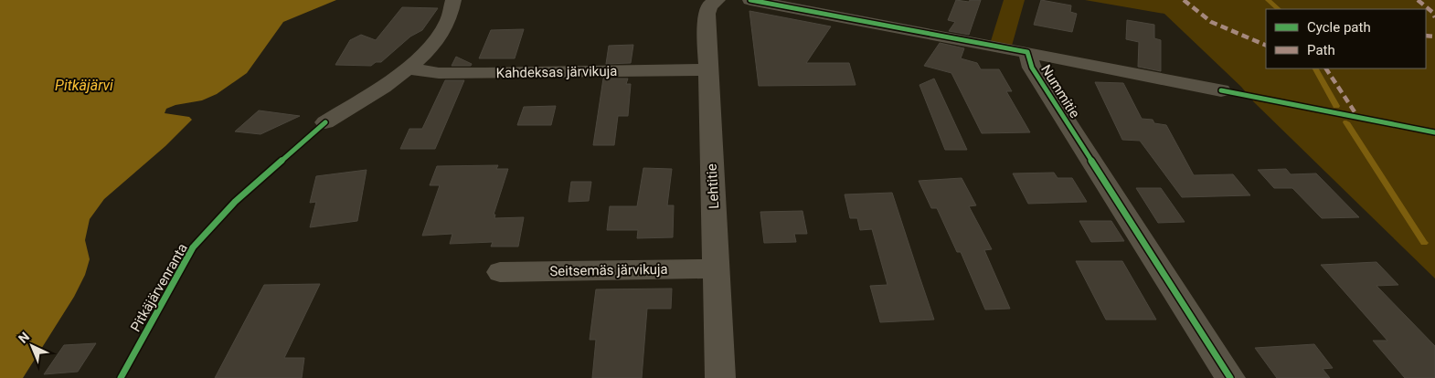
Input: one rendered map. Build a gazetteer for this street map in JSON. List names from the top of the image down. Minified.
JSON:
{"streets":{"street":["Kahdeksas järvikuja","Nummitie","Lehtitie","Seitsemäs järvikuja"],"cycle path":["Pitkäjärvenranta"]},"crossings":[["Kahdeksas järvikuja","Lehtitie"],["Lehtitie","Seitsemäs järvikuja"]],"water":["Pitkäjärvi"],"legend":["Cycle path","Path"],"north":"top left"}
